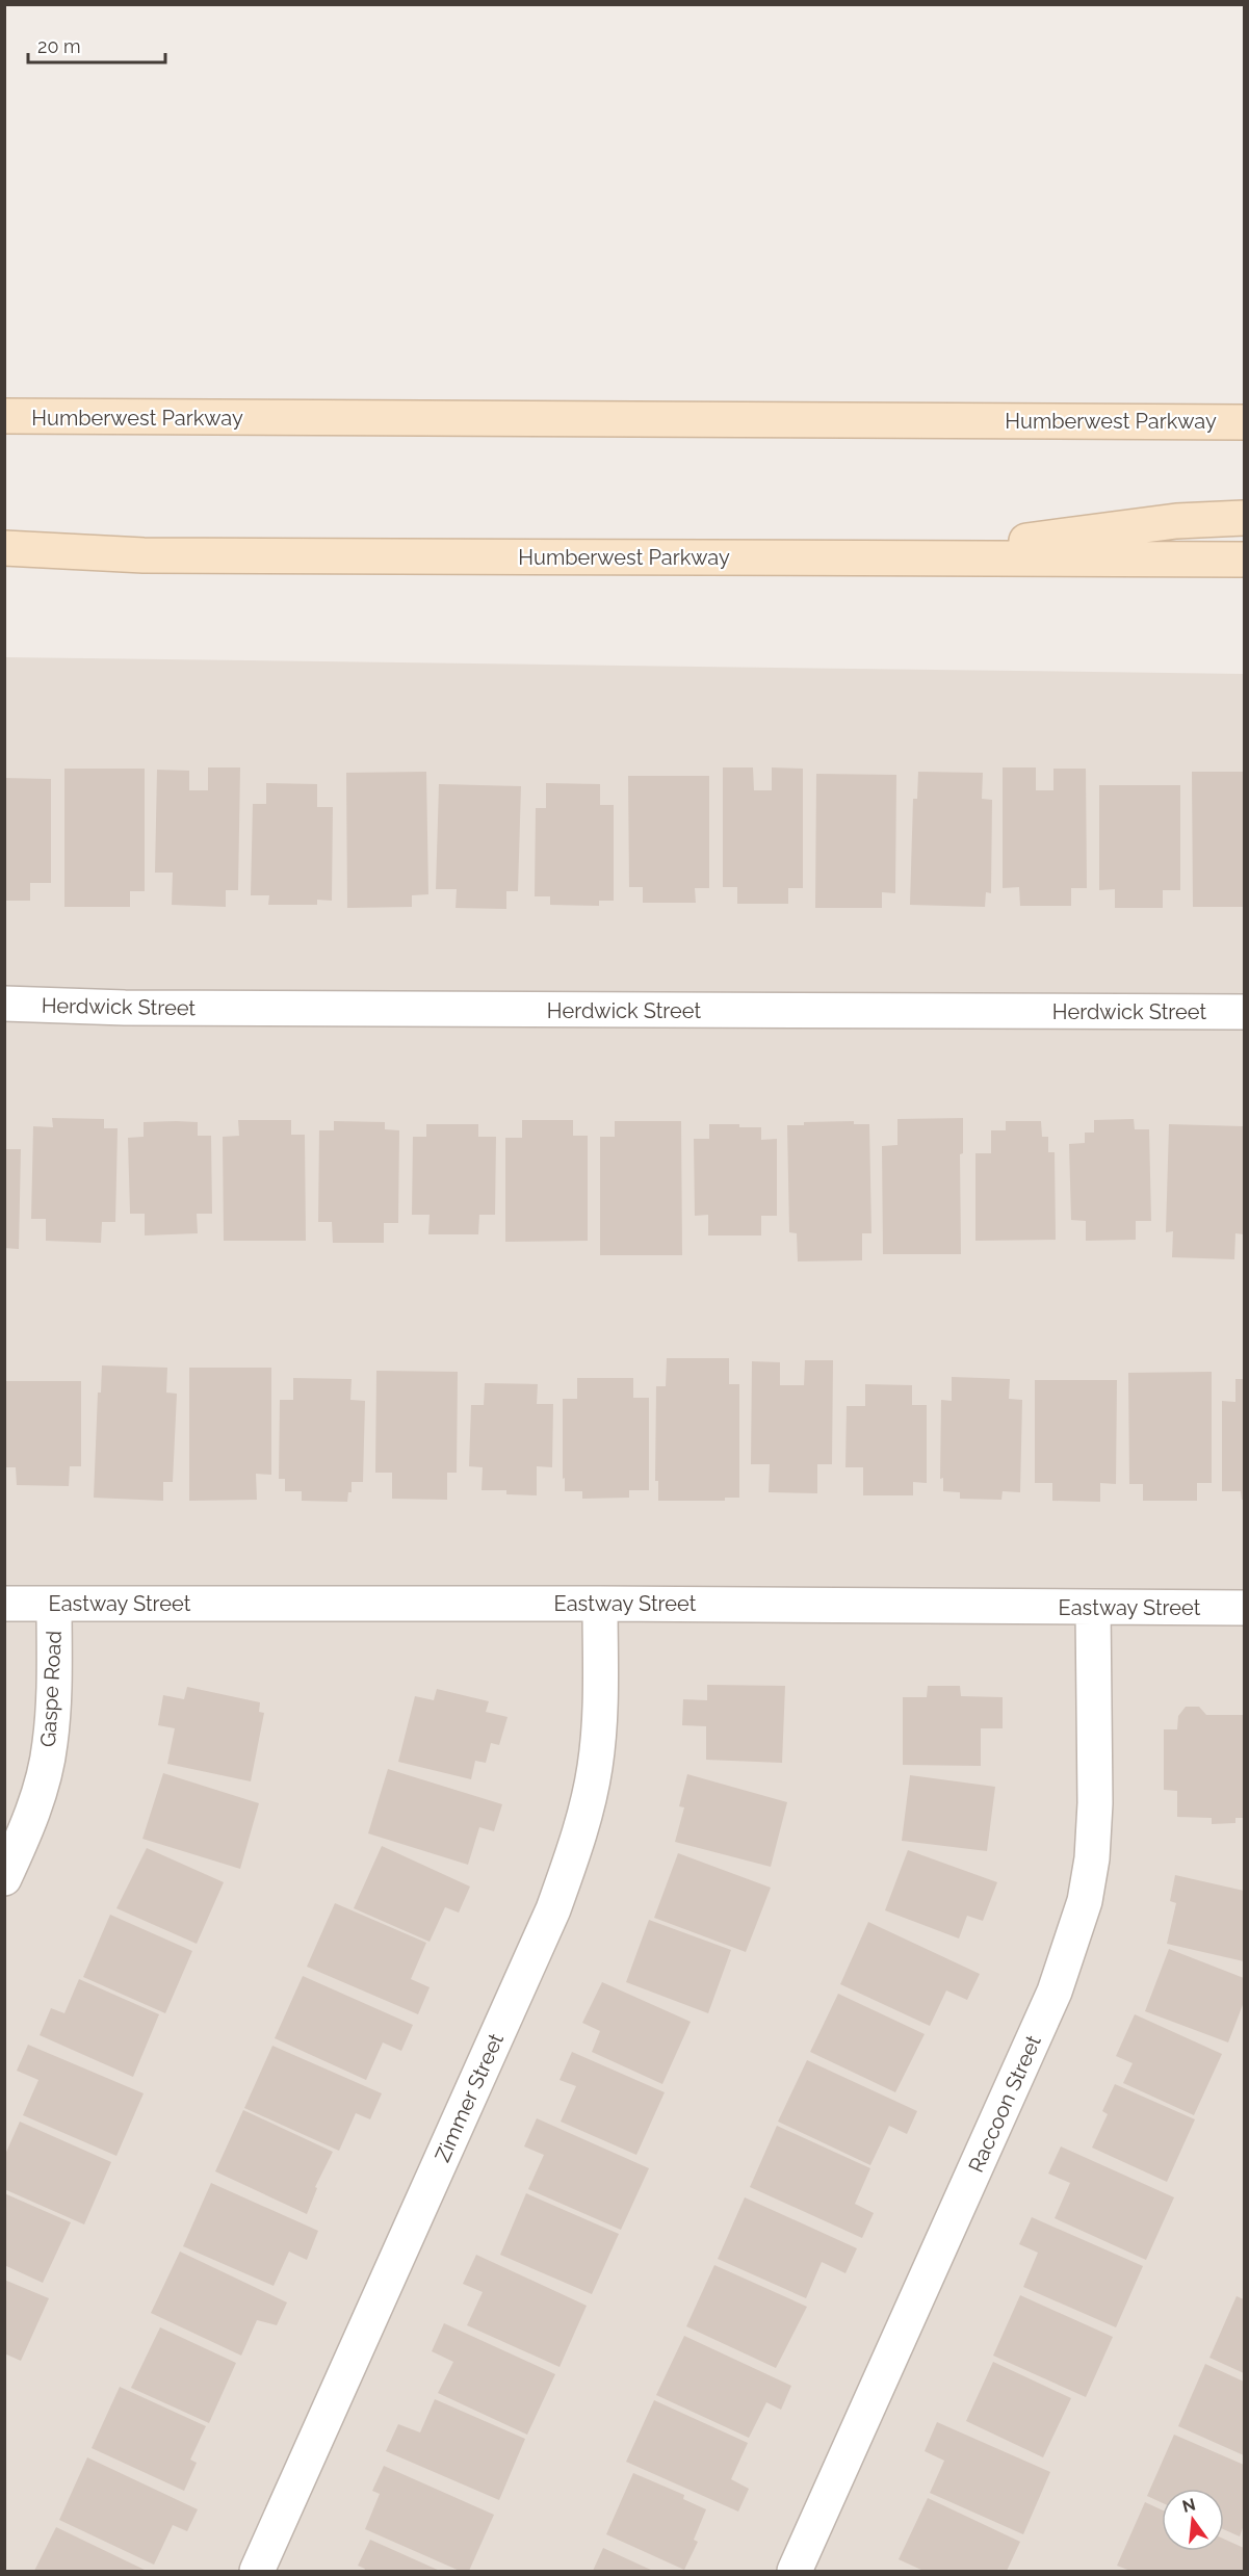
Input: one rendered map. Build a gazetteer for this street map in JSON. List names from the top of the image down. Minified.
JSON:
{"streets":{"main road":["Humberwest Parkway"],"street":["Herdwick Street","Eastway Street","Gaspe Road","Zimmer Street","Raccoon Street"]},"crossings":[["Eastway Street","Gaspe Road"],["Eastway Street","Zimmer Street"],["Eastway Street","Raccoon Street"]],"scale_bar":"20 m","north":"top"}
